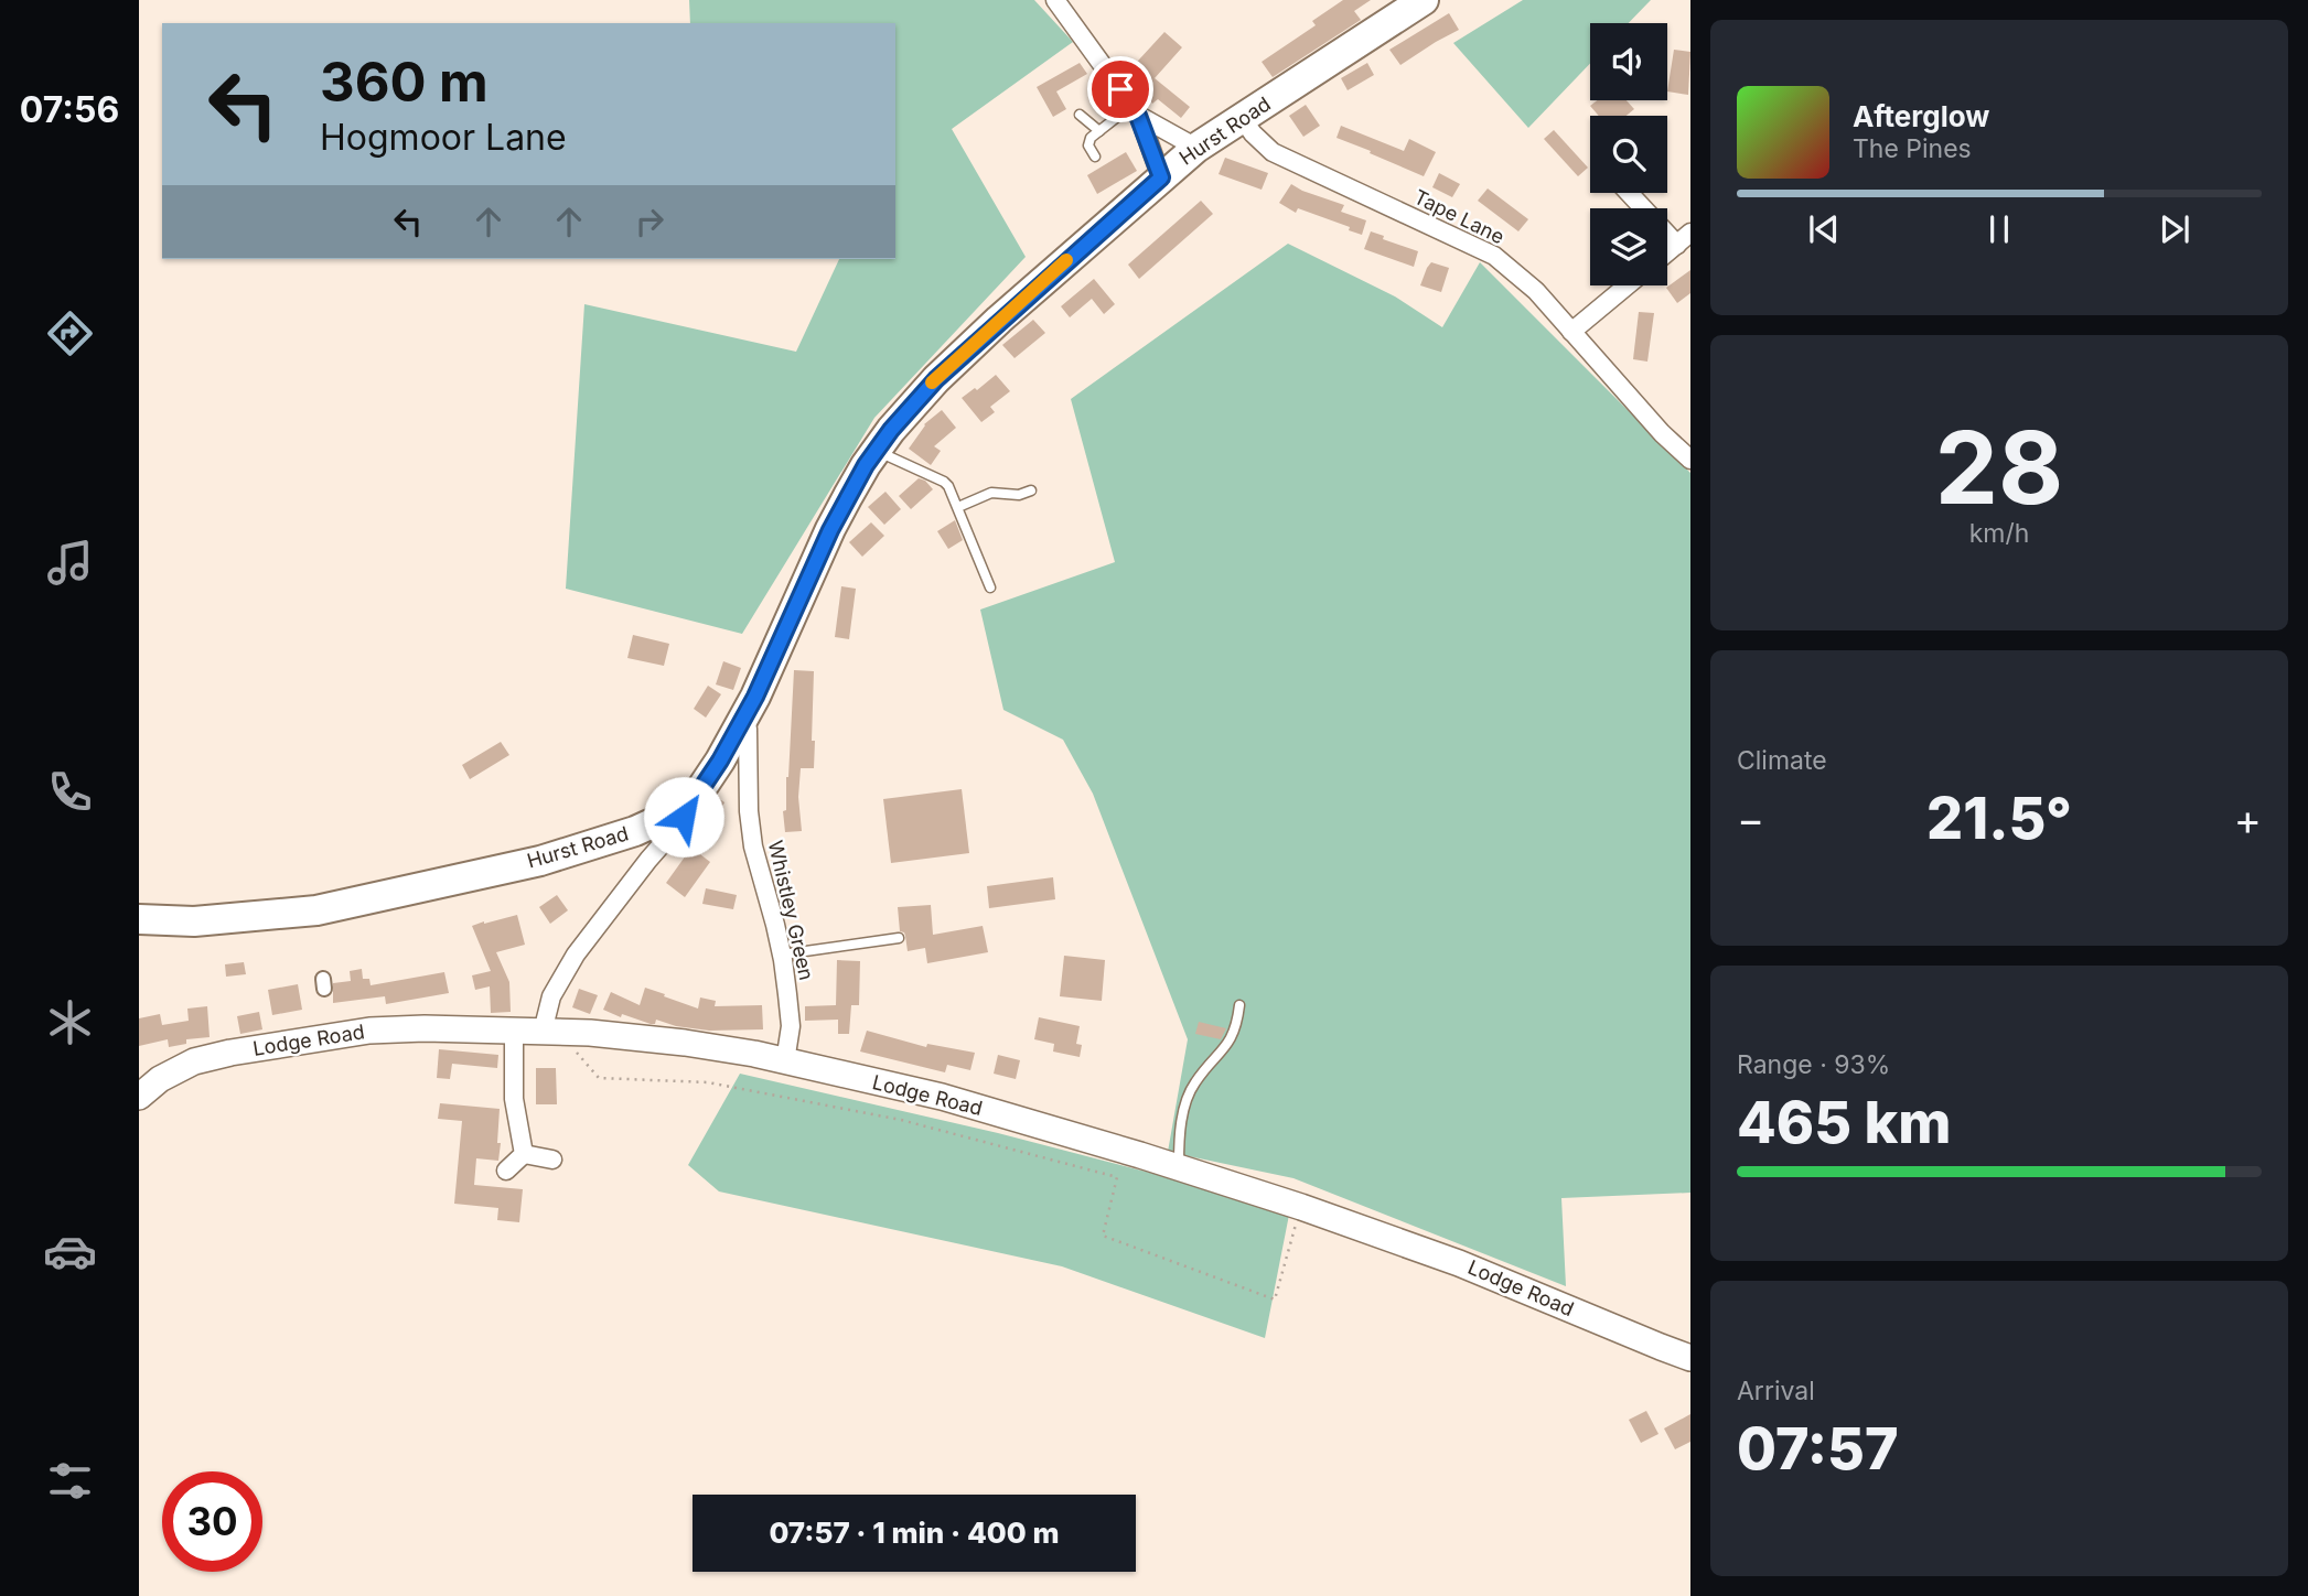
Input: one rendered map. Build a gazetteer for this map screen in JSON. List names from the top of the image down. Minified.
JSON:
{"streets":{"main road":["Hurst Road","Lodge Road"],"street":["Tape Lane","Whistley Green"]},"crossings":[["Hurst Road","Tape Lane"],["Hurst Road","Whistley Green"],["Whistley Green","Lodge Road"]],"page":{"tabs":"07:56","turn":["360 m","Hogmoor Lane"],"song":["Afterglow","The Pines"],"tile":[["28","km/h"],"Climate",["Range · 93%","465 km"],["Arrival","07:57"]],"heat":["−","21.5°","+"],"limit":"30","trip":"07:57 · 1 min · 400 m"}}
